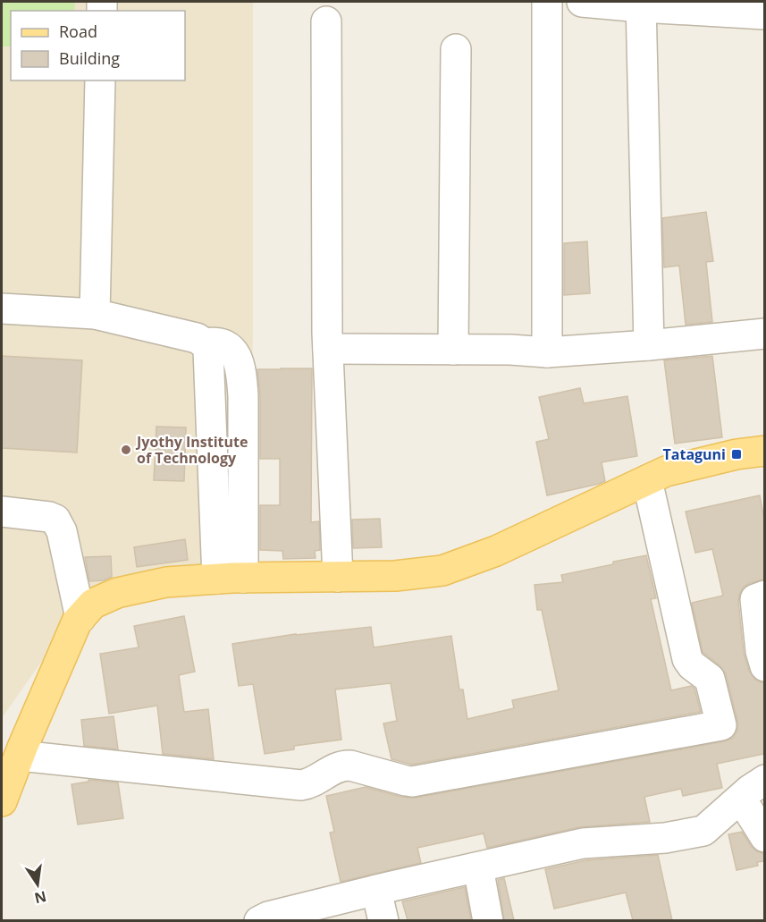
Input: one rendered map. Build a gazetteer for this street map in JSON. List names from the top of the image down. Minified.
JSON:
{"places":{"other":["Jyothy Institute of Technology"],"transit":["Tataguni"]},"legend":["Road","Building"],"north":"bottom"}
